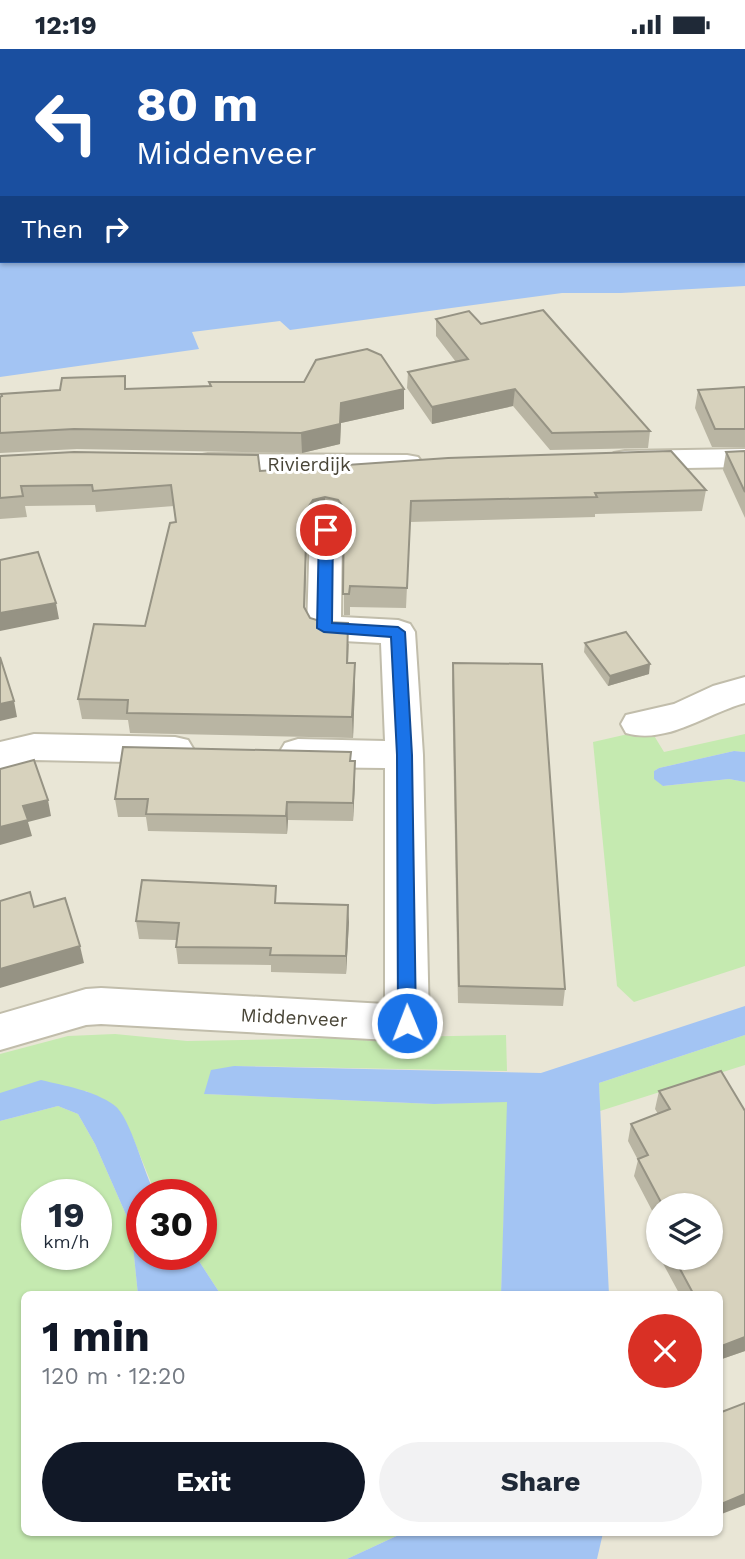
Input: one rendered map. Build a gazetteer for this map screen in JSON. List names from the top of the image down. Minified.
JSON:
{"streets":{"street":["Rivierdijk","Middenveer"]},"page":{"status":"12:19","turn":["80 m","Middenveer"],"then":"Then","speed":"19 km/h","limit":"30","heading":["1 min","120 m · 12:20"],"buttons":["Exit","Share"]}}
